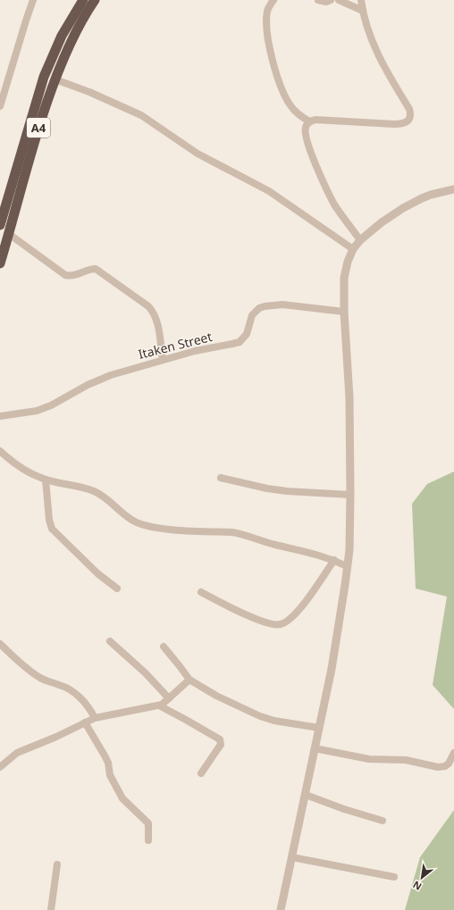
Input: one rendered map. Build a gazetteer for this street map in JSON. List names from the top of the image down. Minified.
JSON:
{"streets":{"highway":["A4"],"street":["Itaken Street"]},"north":"bottom left"}
